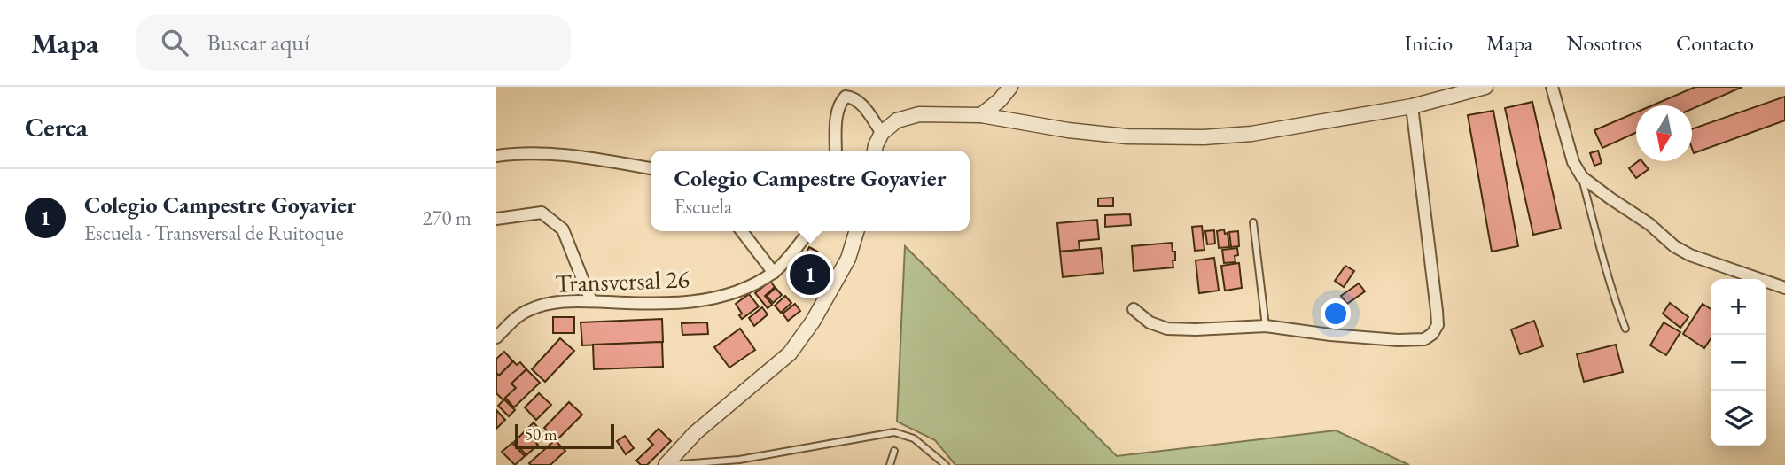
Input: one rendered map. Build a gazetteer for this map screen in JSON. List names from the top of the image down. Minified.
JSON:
{"streets":{"street":["Transversal 26"]},"scale_bar":"50 m","north":"bottom","page":{"header":"Mapa","search":"Buscar aquí","nav":["Inicio","Mapa","Nosotros","Contacto"],"heading":"Cerca","popup":["Colegio Campestre Goyavier","Escuela"],"list":[{"mark":"1","name":"Colegio Campestre Goyavier","note":"Escuela · Transversal de Ruitoque","value":"270 m"}],"pins":"1","map_buttons":["+","−"],"scale":"50 m"}}
